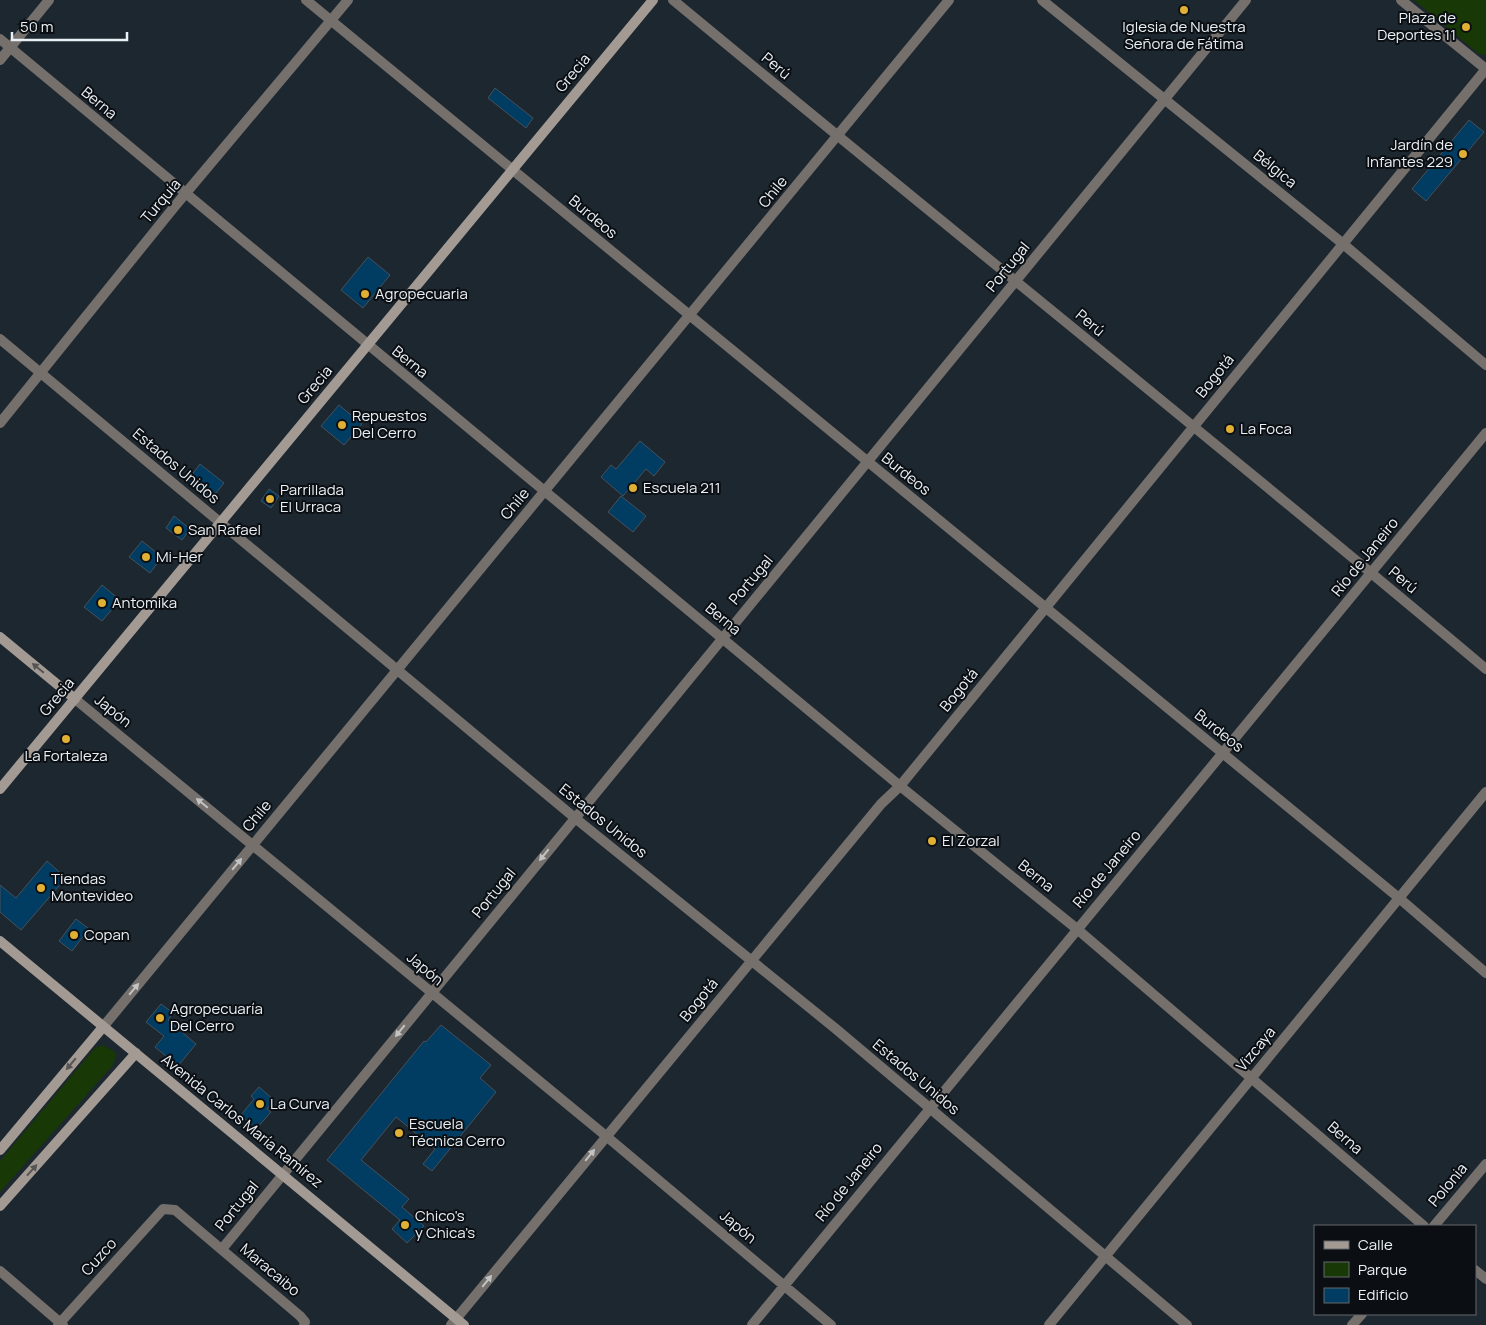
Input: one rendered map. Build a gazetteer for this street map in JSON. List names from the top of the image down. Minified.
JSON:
{"streets":{"street":["Perú","Grecia","Berna","Bélgica","Chile","Turquía","Burdeos","Portugal","Bogotá","Estados Unidos","Río de Janeiro","Japón","Vizcaya","Avenida Carlos María Ramírez","Polonia","Cuzco","Maracaibo"]},"crossings":[["Perú","Chile"],["Perú","Portugal"],["Perú","Bogotá"],["Perú","Río de Janeiro"],["Grecia","Berna"],["Grecia","Burdeos"],["Grecia","Estados Unidos"],["Grecia","Japón"],["Berna","Chile"],["Berna","Turquía"],["Berna","Portugal"],["Berna","Bogotá"],["Berna","Río de Janeiro"],["Berna","Vizcaya"],["Bélgica","Portugal"],["Bélgica","Bogotá"],["Chile","Burdeos"],["Chile","Estados Unidos"],["Chile","Japón"],["Chile","Avenida Carlos María Ramírez"],["Turquía","Burdeos"],["Turquía","Estados Unidos"],["Burdeos","Portugal"],["Burdeos","Bogotá"],["Burdeos","Río de Janeiro"],["Burdeos","Vizcaya"],["Portugal","Estados Unidos"],["Portugal","Japón"],["Portugal","Avenida Carlos María Ramírez"],["Portugal","Maracaibo"],["Bogotá","Estados Unidos"],["Bogotá","Japón"],["Bogotá","Avenida Carlos María Ramírez"],["Estados Unidos","Río de Janeiro"],["Estados Unidos","Vizcaya"],["Río de Janeiro","Japón"],["Cuzco","Maracaibo"]],"places":["Iglesia de Nuestra Señora de Fátima","Plaza de Deportes 11","Jardín de Infantes 229","Agropecuaria","Repuestos Del Cerro","La Foca","Escuela 211","Parrillada El Urraca","San Rafael","Mi-Her","Antomika","La Fortaleza","El Zorzal","Tiendas Montevideo","Copan","Agropecuaría Del Cerro","La Curva","Escuela Técnica Cerro","Chico's y Chica's"],"legend":["Calle","Parque","Edificio"],"scale_bar":"50 m"}
